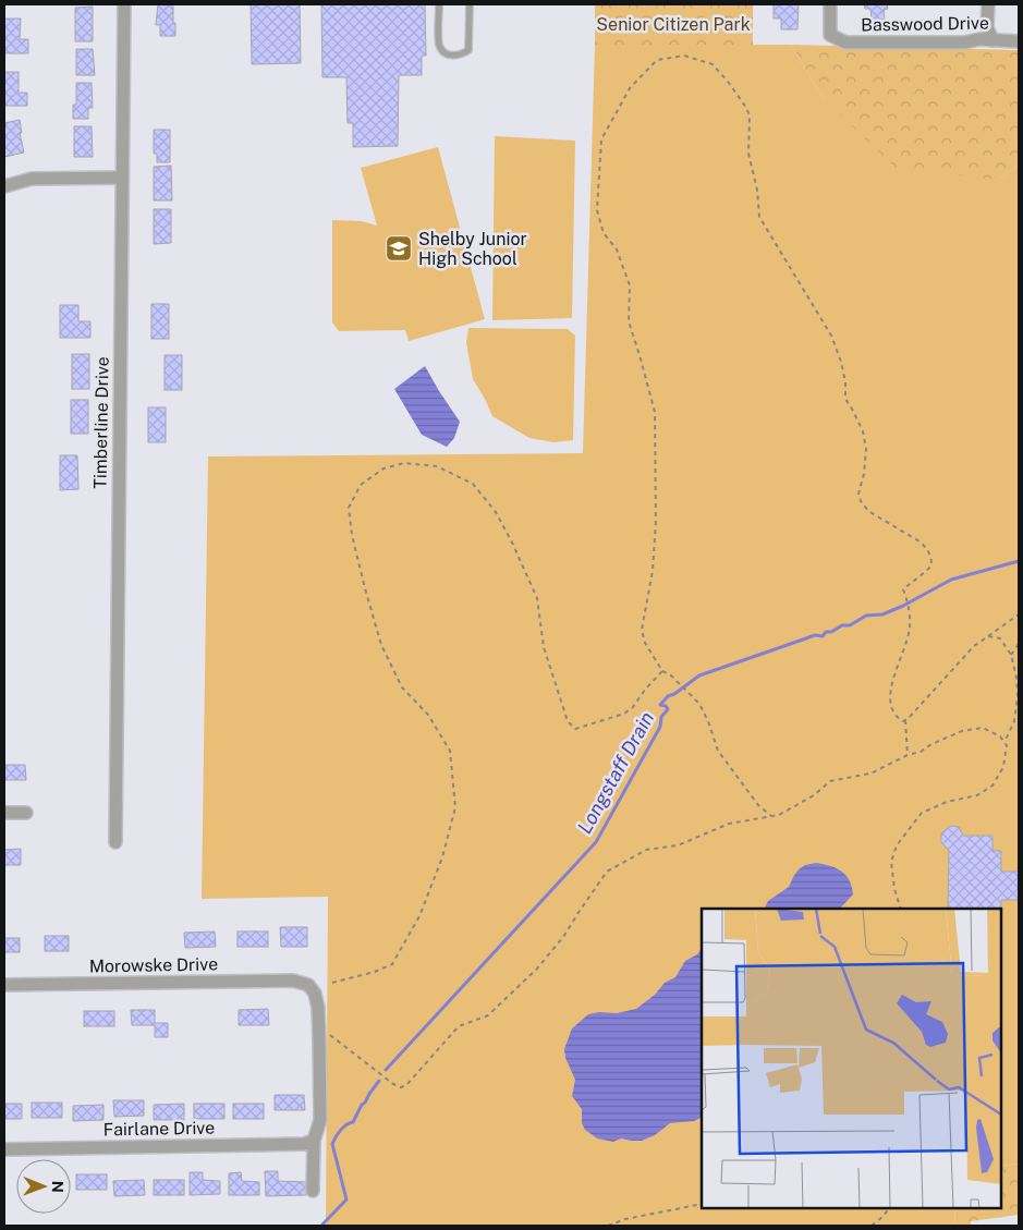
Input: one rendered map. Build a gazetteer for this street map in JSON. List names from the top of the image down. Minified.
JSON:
{"streets":{"street":["Basswood Drive","Timberline Drive","Morowske Drive","Fairlane Drive"]},"crossings":[["Morowske Drive","Fairlane Drive"]],"water":["Longstaff Drain"],"parks":["Senior Citizen Park"],"places":{"school or university":["Shelby Junior High School"]},"north":"right"}
